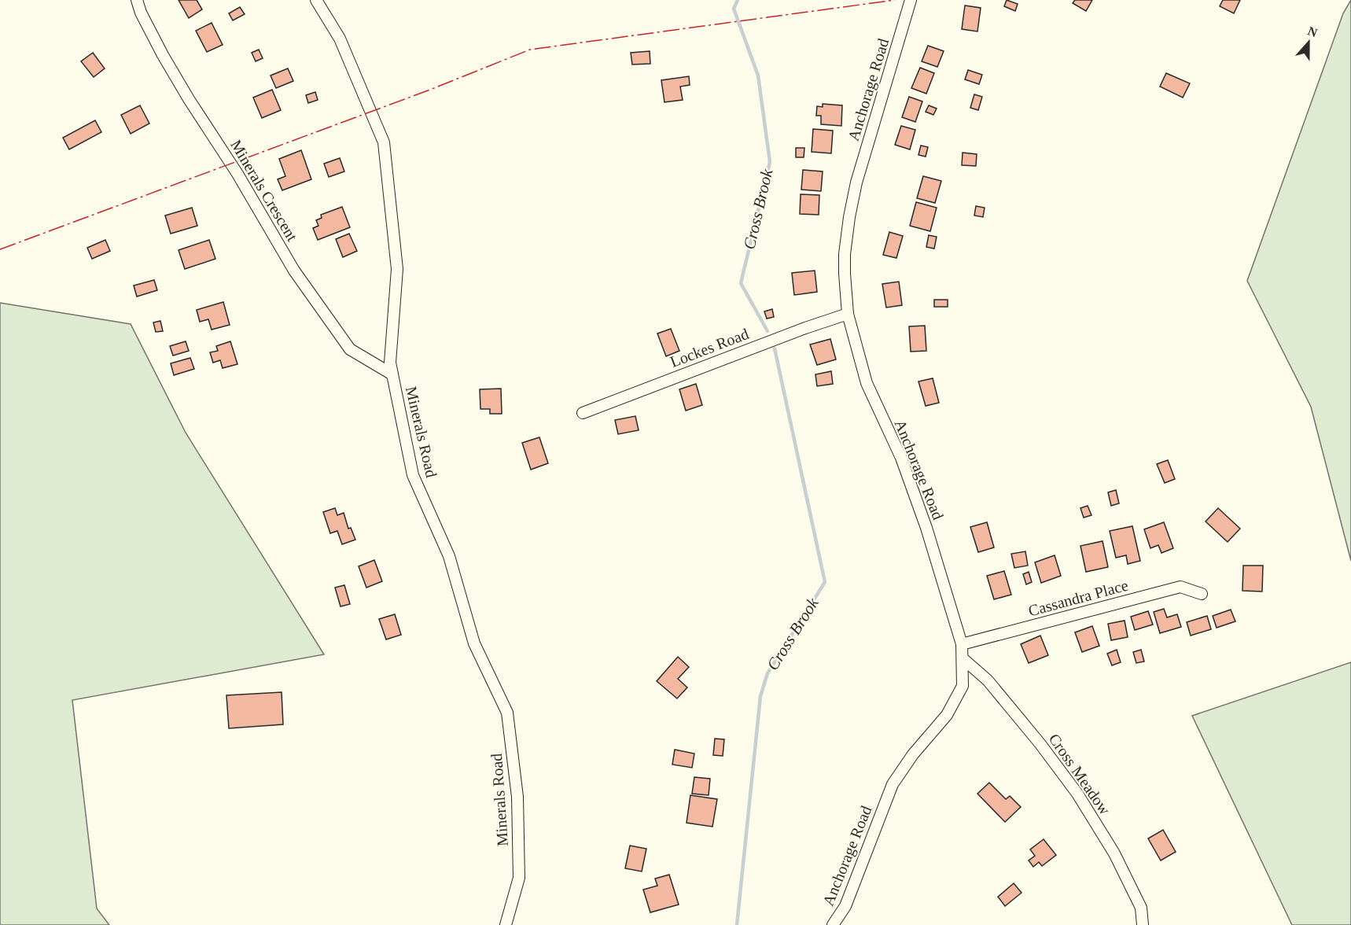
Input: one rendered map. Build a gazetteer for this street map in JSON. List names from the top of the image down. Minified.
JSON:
{"streets":{"street":["Anchorage Road","Minerals Crescent","Lockes Road","Minerals Road","Cassandra Place","Cross Meadow"]},"crossings":[["Anchorage Road","Lockes Road"],["Anchorage Road","Cassandra Place"],["Anchorage Road","Cross Meadow"],["Minerals Crescent","Minerals Road"]],"water":["Cross Brook"],"north":"top"}
